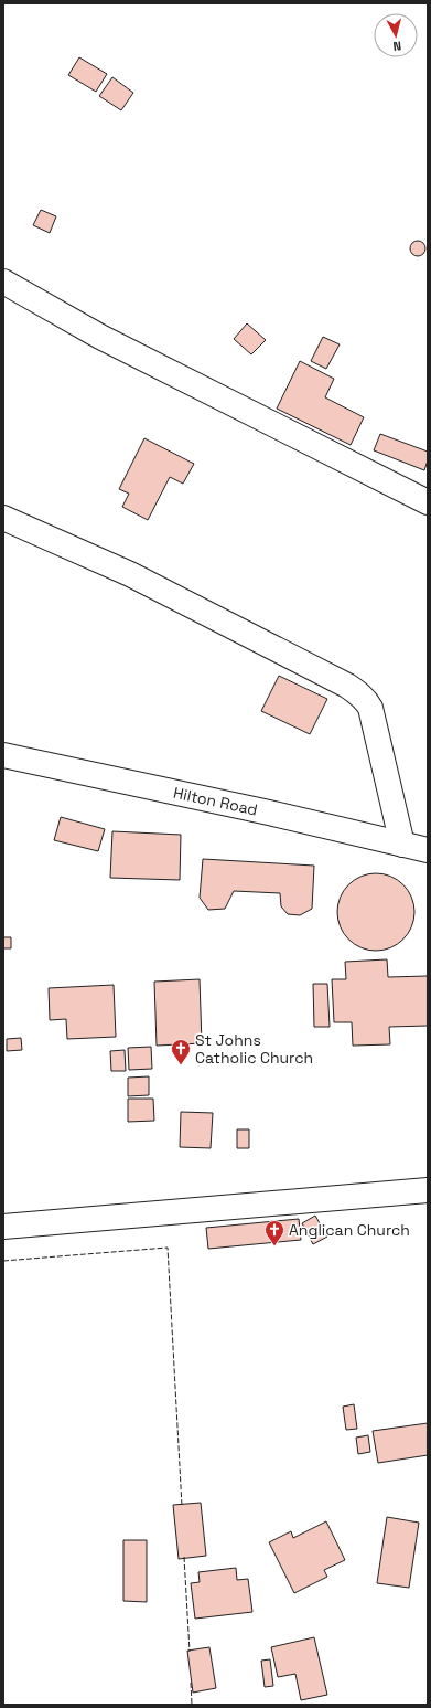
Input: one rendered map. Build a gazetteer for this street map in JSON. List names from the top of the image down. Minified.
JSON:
{"streets":{"street":["Hilton Road"]},"places":{"church":["St Johns Catholic Church","Anglican Church"]},"north":"bottom"}
